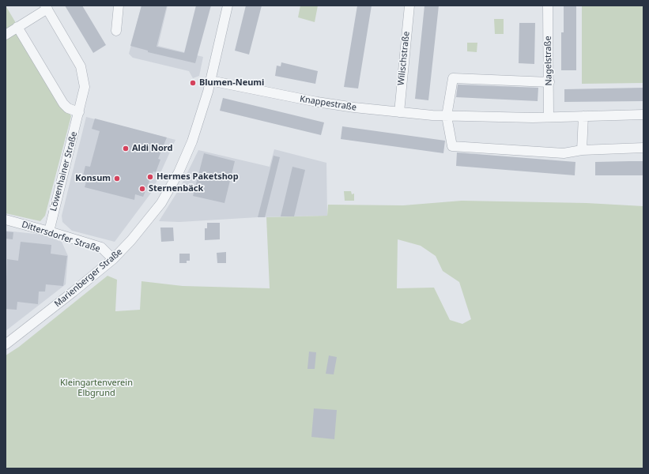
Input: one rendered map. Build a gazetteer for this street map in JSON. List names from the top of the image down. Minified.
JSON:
{"streets":{"street":["Wilischstraße","Nagelstraße","Knappestraße","Löwenhainer Straße","Dittersdorfer Straße","Marienberger Straße"]},"crossings":[["Wilischstraße","Knappestraße"],["Nagelstraße","Knappestraße"],["Knappestraße","Marienberger Straße"],["Löwenhainer Straße","Dittersdorfer Straße"],["Dittersdorfer Straße","Marienberger Straße"]],"parks":["Kleingartenverein Elbgrund"],"places":["Blumen-Neumi","Aldi Nord","Hermes Paketshop","Konsum","Sternenbäck"]}
